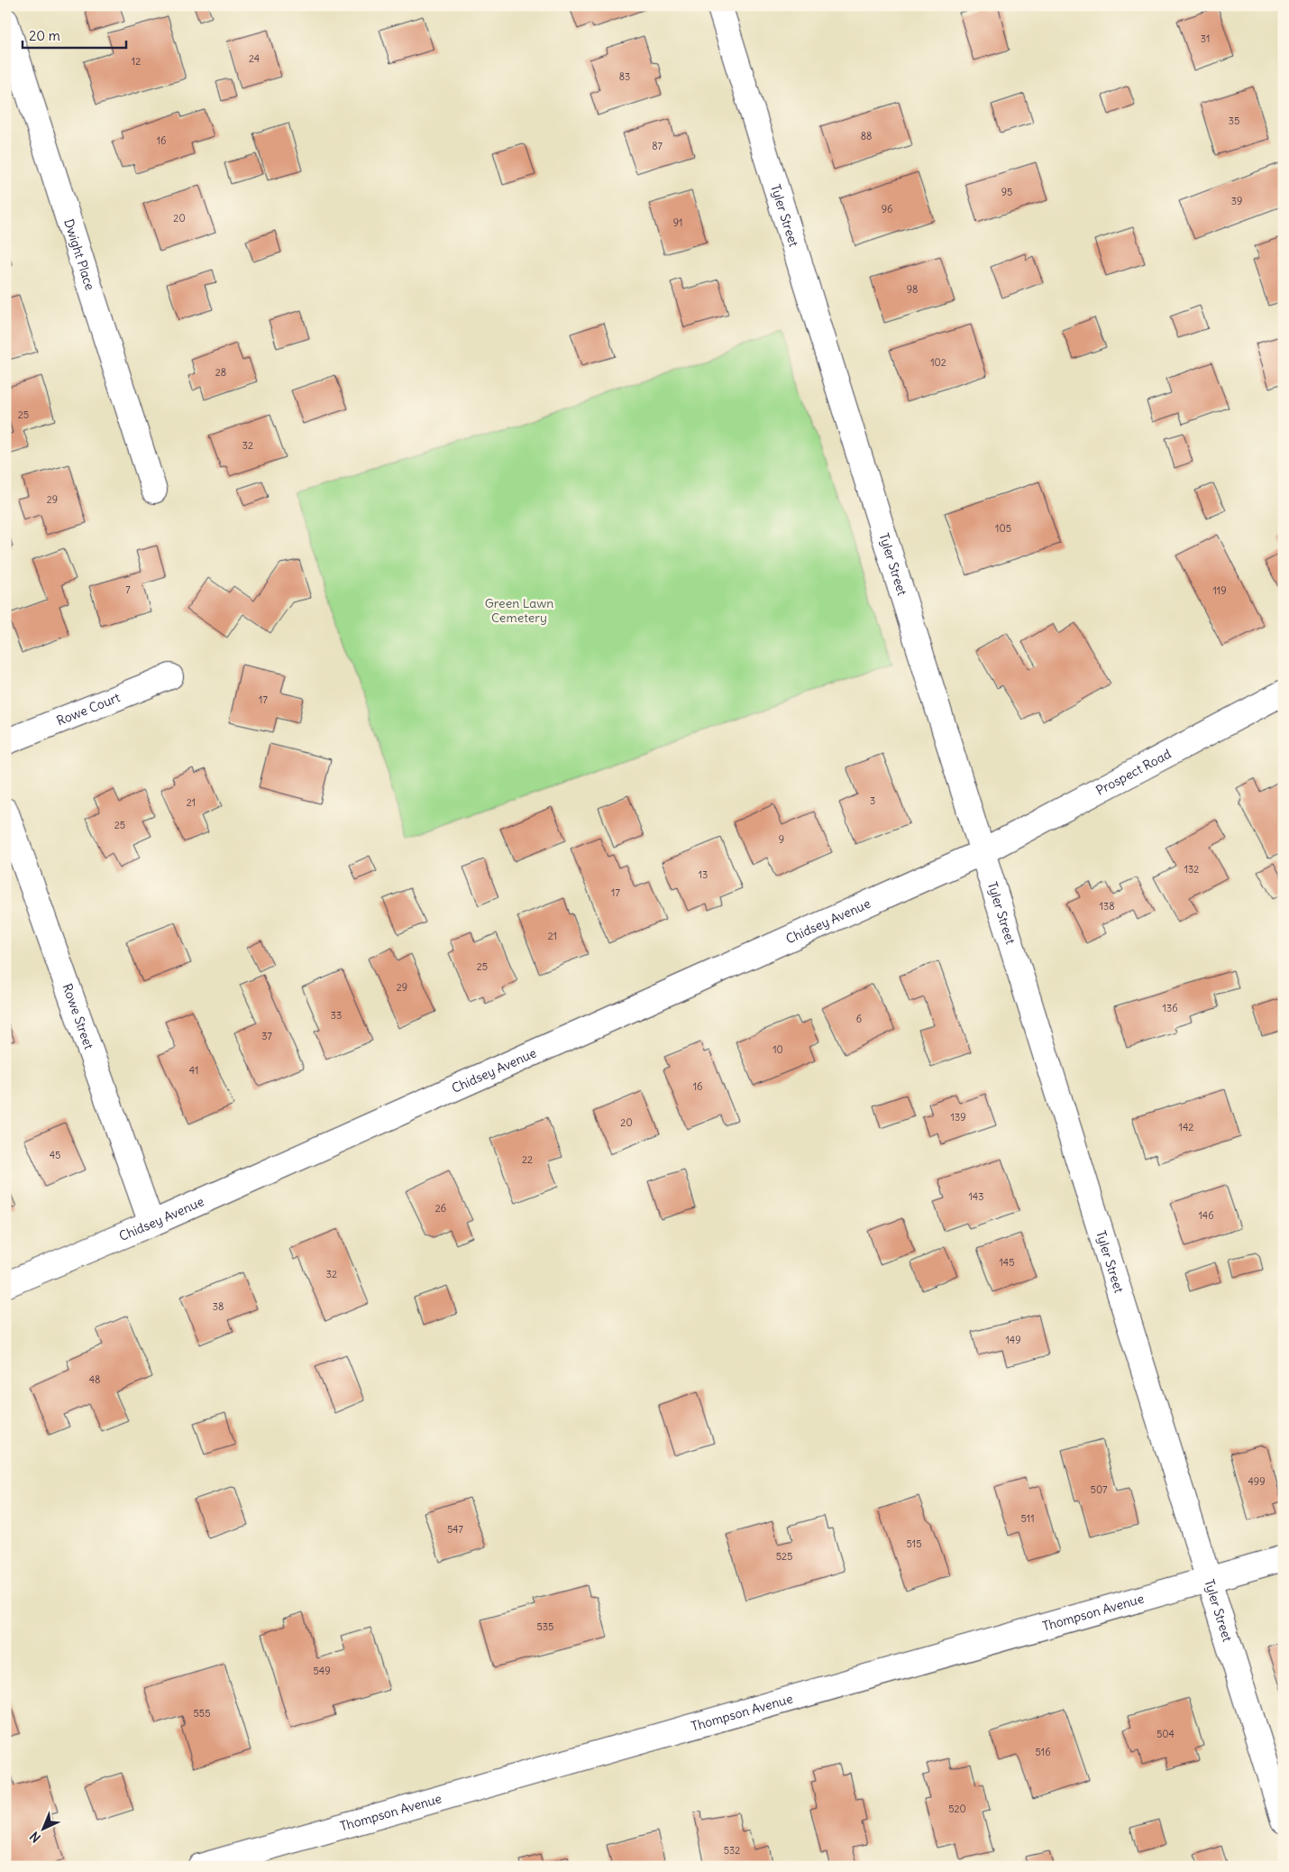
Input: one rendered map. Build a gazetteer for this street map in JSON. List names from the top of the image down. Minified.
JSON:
{"streets":{"street":["Tyler Street","Dwight Place","Rowe Court","Prospect Road","Chidsey Avenue","Rowe Street","Thompson Avenue"]},"crossings":[["Tyler Street","Prospect Road"],["Tyler Street","Chidsey Avenue"],["Tyler Street","Thompson Avenue"],["Prospect Road","Chidsey Avenue"],["Chidsey Avenue","Rowe Street"]],"parks":["Green Lawn Cemetery"],"house_numbers":["31","24","12","83","35","88","16","87","95","39","96","20","91","98","102","28","25","32","29","105","7","119","17","3","21","25","9","132","13","17","138","21","25","29","136","33","6","37","10","41","16","139","20","142","45","22","143","26","146","145","32","38","149","48","499","507","511","547","515","525","535","549","555","504","516","520","532"],"scale_bar":"20 m","north":"bottom left"}
